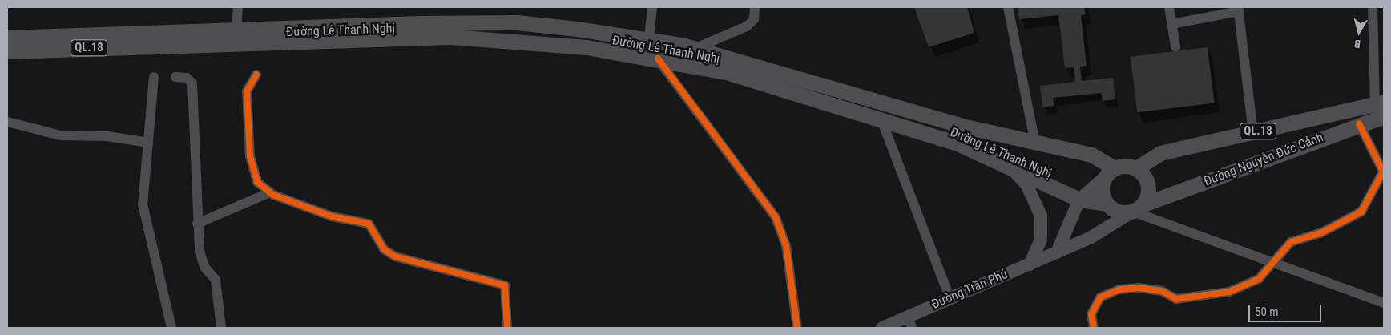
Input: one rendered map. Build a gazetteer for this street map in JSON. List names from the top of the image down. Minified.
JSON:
{"streets":{"highway":["Đường Lê Thanh Nghị","QL.18","Đường Nguyễn Đức Cảnh"],"main road":["Đường Trần Phú"]},"crossings":[["Đường Lê Thanh Nghị","Đường Nguyễn Đức Cảnh"],["Đường Lê Thanh Nghị","Đường Trần Phú"],["Đường Nguyễn Đức Cảnh","Đường Trần Phú"]],"scale_bar":"50 m","north":"bottom"}
